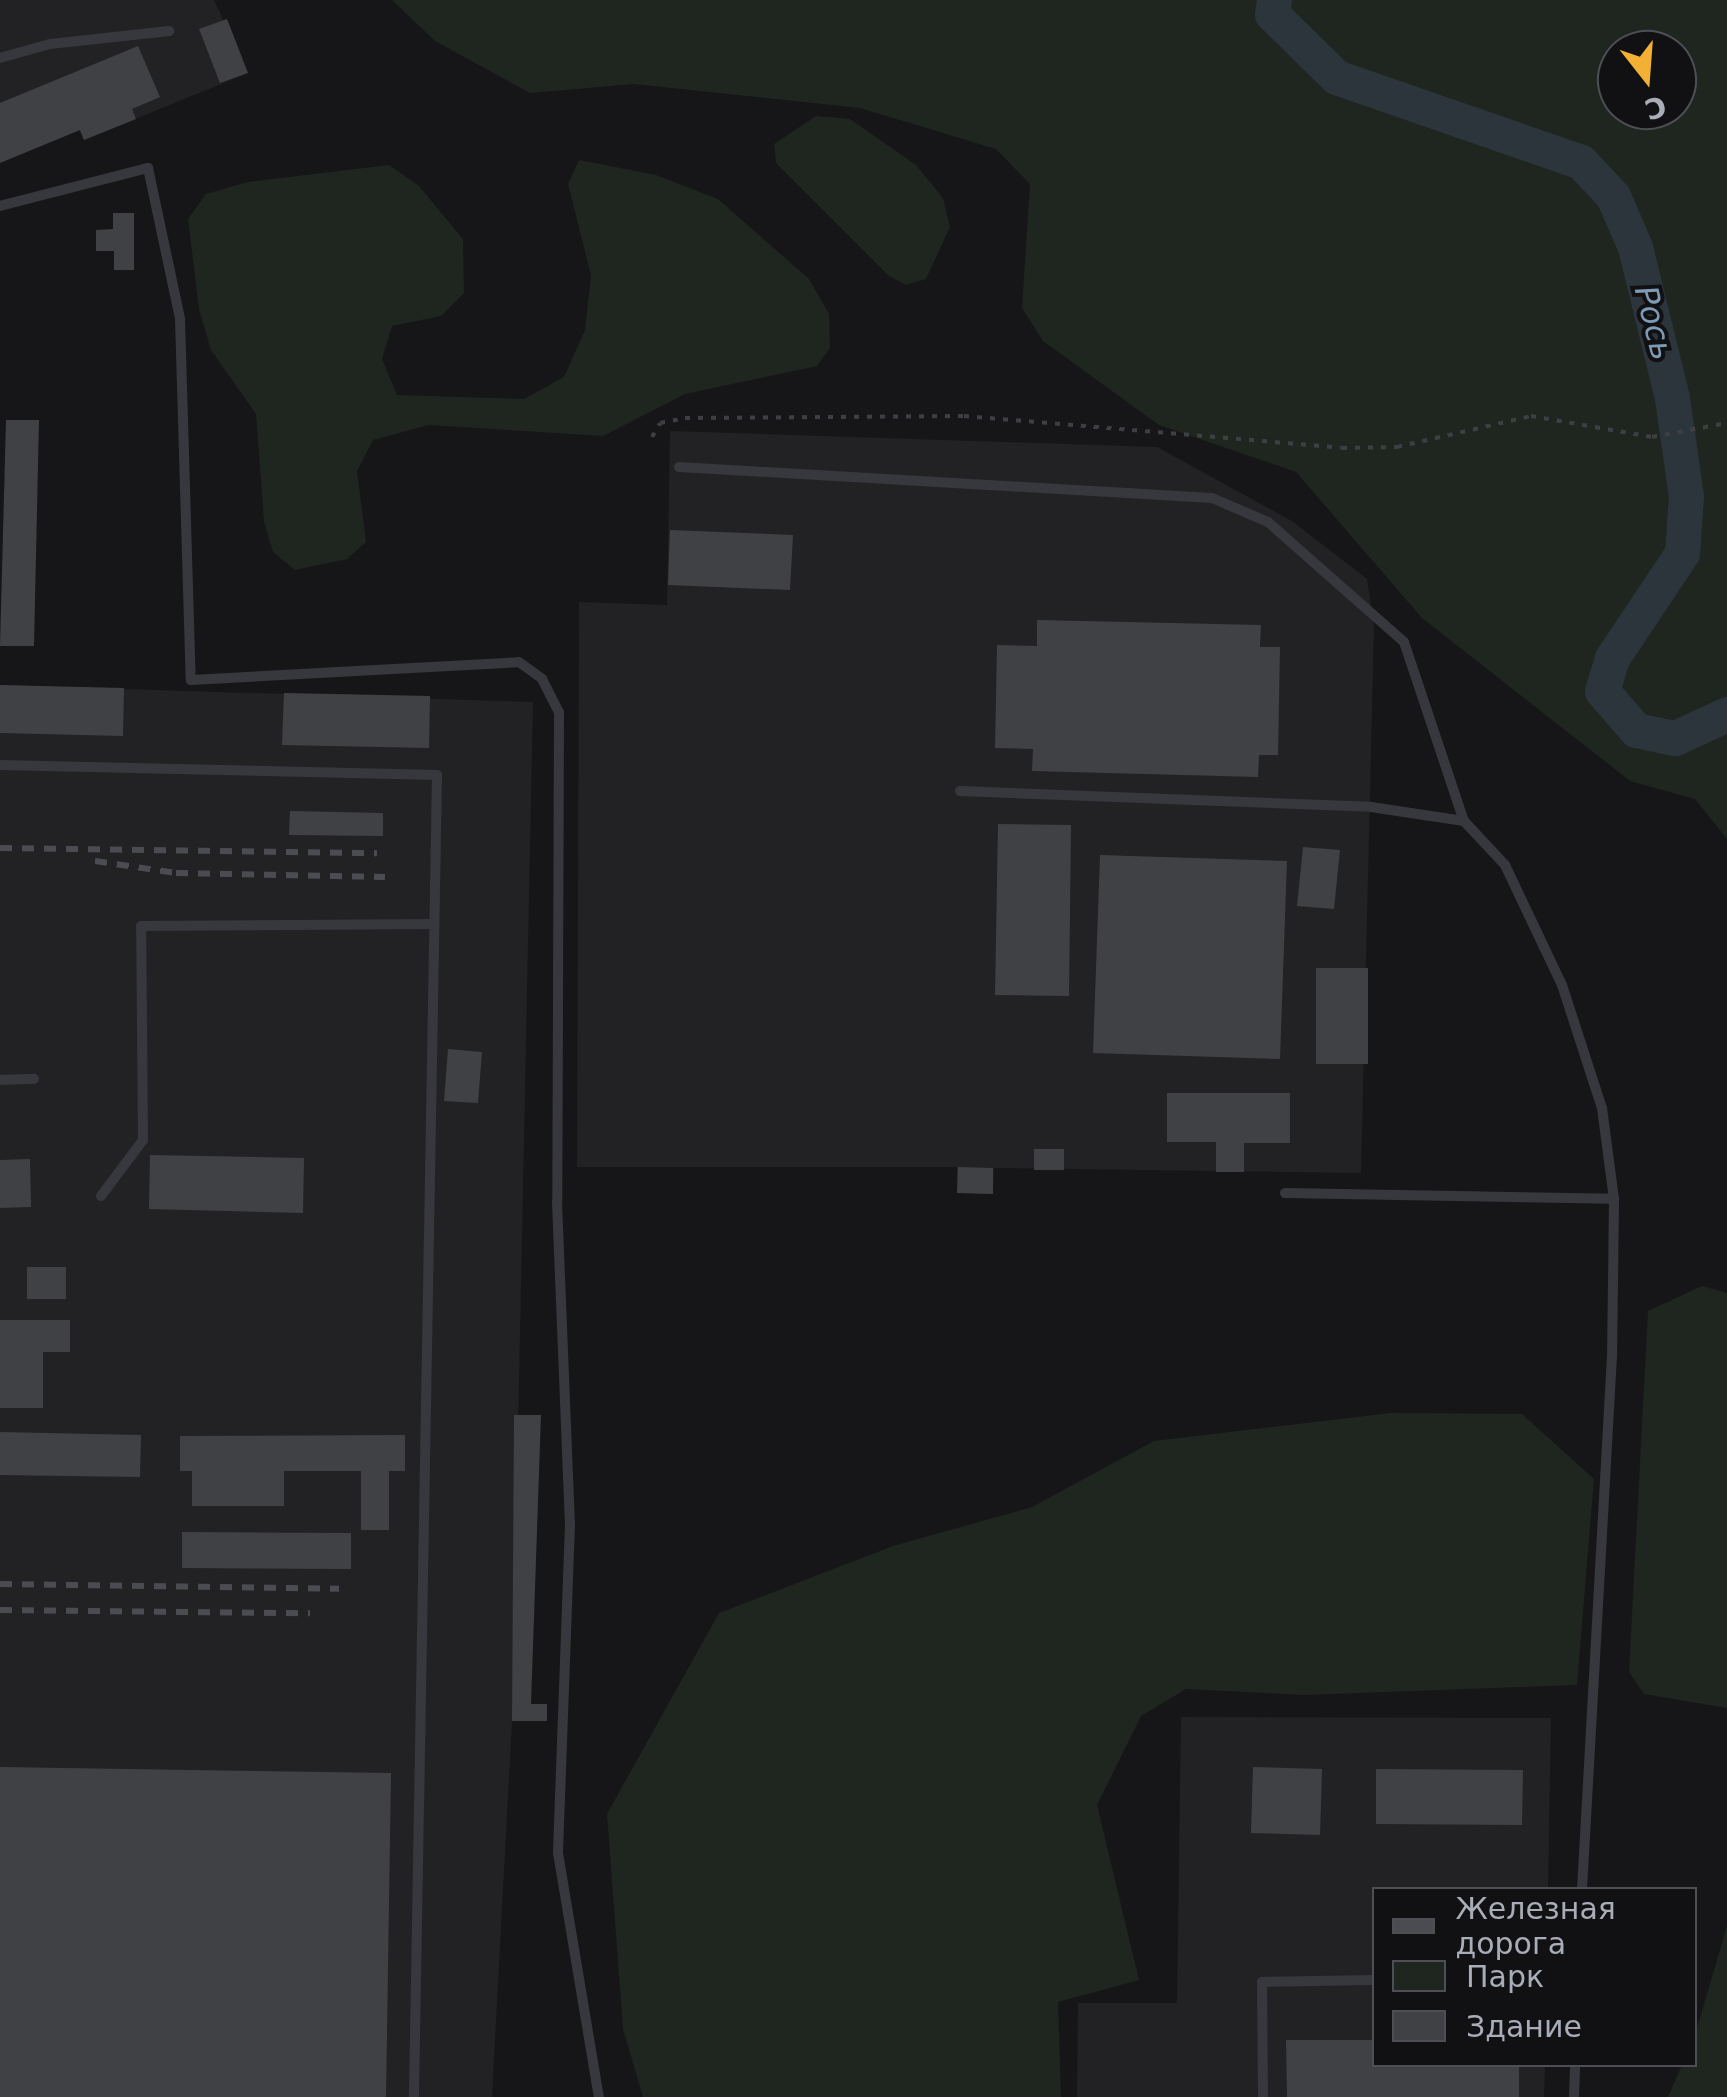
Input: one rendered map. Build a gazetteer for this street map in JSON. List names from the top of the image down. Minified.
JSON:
{"water":["Рось"],"legend":["Железная дорога","Парк","Здание"],"north":"bottom"}
